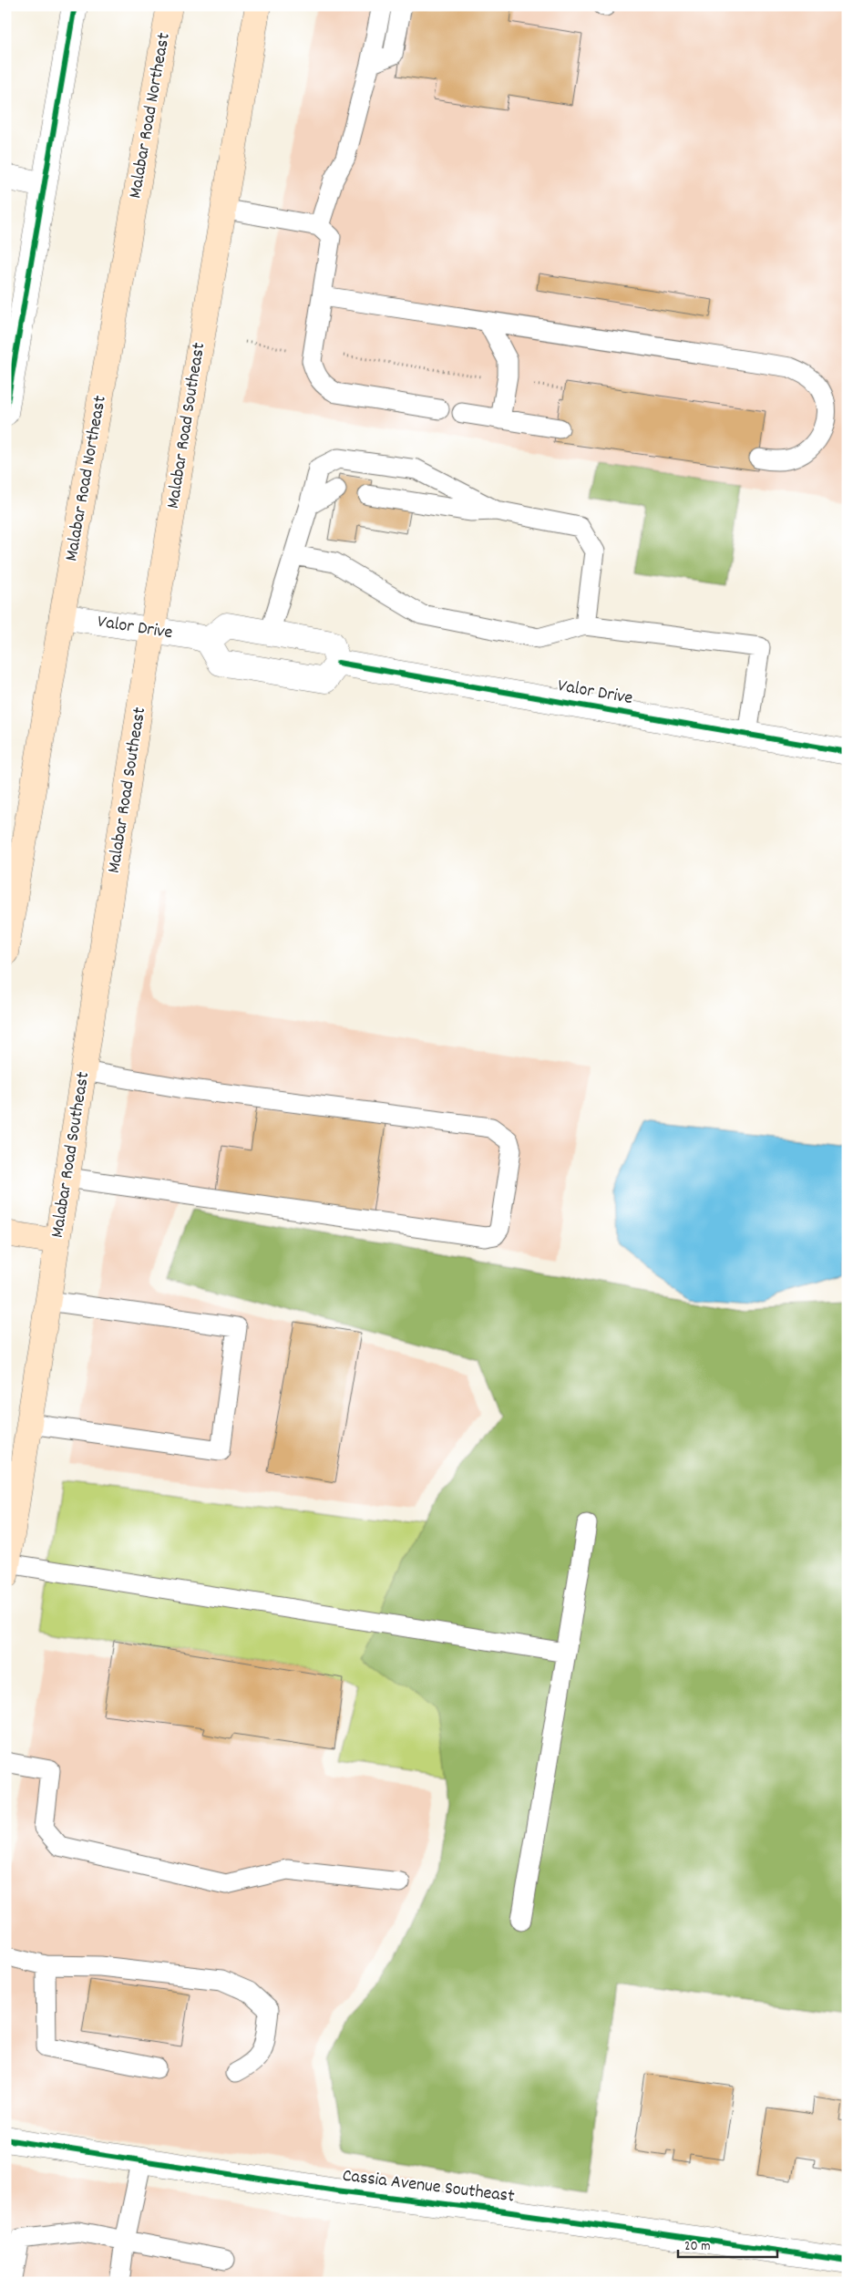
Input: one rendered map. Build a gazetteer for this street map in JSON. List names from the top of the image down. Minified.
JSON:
{"streets":{"main road":["Malabar Road Northeast","Malabar Road Southeast"],"street":["Valor Drive","Cassia Avenue Southeast"]},"crossings":[["Malabar Road Northeast","Valor Drive"],["Malabar Road Southeast","Valor Drive"]],"scale_bar":"20 m"}
